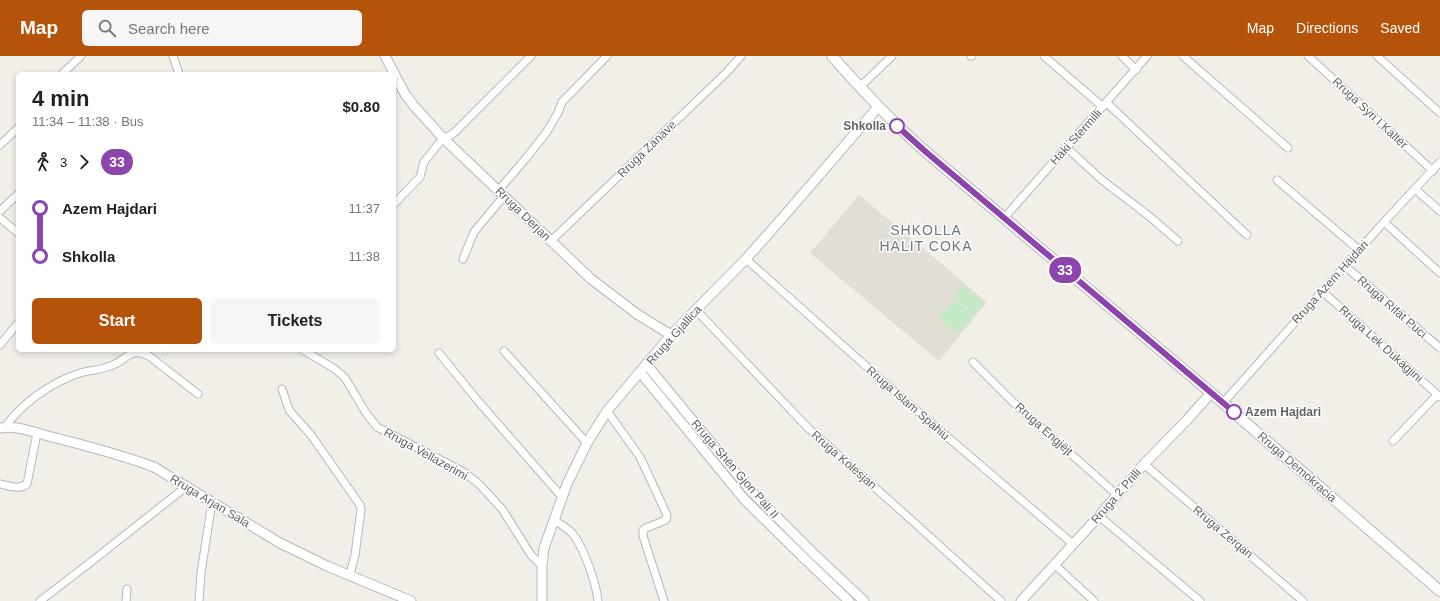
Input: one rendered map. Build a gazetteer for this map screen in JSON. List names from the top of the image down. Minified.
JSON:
{"streets":{"main road":["Rruga Demokracia"],"street":["Rruga Syri I Kaltër","Haki Stermilli","Rruga Zanave","Rruga Derjan","Rruga Azem Hajdari","Rruga Rifat Puci","Rruga Gjallica","Rruga Lek Dukagjini","Rruga Islam Spahiu","Rruga Engjëjt","Rruga Vellazerimi","Rruga Kolesjan","Rruga Shën Gjon Pali II","Rruga 2 Prilli","Rruga Arjan Sala","Rruga Zerqan"]},"crossings":[["Rruga Syri I Kaltër","Rruga Azem Hajdari"],["Haki Stermilli","Rruga Demokracia"],["Rruga Zanave","Rruga Derjan"],["Rruga Derjan","Rruga Gjallica"],["Rruga Azem Hajdari","Rruga Rifat Puci"],["Rruga Azem Hajdari","Rruga Lek Dukagjini"],["Rruga Azem Hajdari","Rruga Demokracia"],["Rruga Gjallica","Rruga Islam Spahiu"],["Rruga Gjallica","Rruga Vellazerimi"],["Rruga Gjallica","Rruga Kolesjan"],["Rruga Gjallica","Rruga Demokracia"],["Rruga Gjallica","Rruga Shën Gjon Pali II"],["Rruga Islam Spahiu","Rruga 2 Prilli"],["Rruga Engjëjt","Rruga 2 Prilli"],["Rruga Demokracia","Rruga 2 Prilli"],["Rruga 2 Prilli","Rruga Zerqan"]],"districts":["SHKOLLA HALIT COKA"],"places":["Shkolla","Azem Hajdari"],"lines":["bus line 33"],"page":{"header":"Map","search":"Search here","nav":["Map","Directions","Saved"],"on_map":"33","heading":["4 min","11:34 – 11:38 · Bus","$0.80"],"legs":["3","33"],"list":[{"name":"Azem Hajdari","value":"11:37"},{"name":"Shkolla","value":"11:38"}],"buttons":["Start","Tickets"]}}
